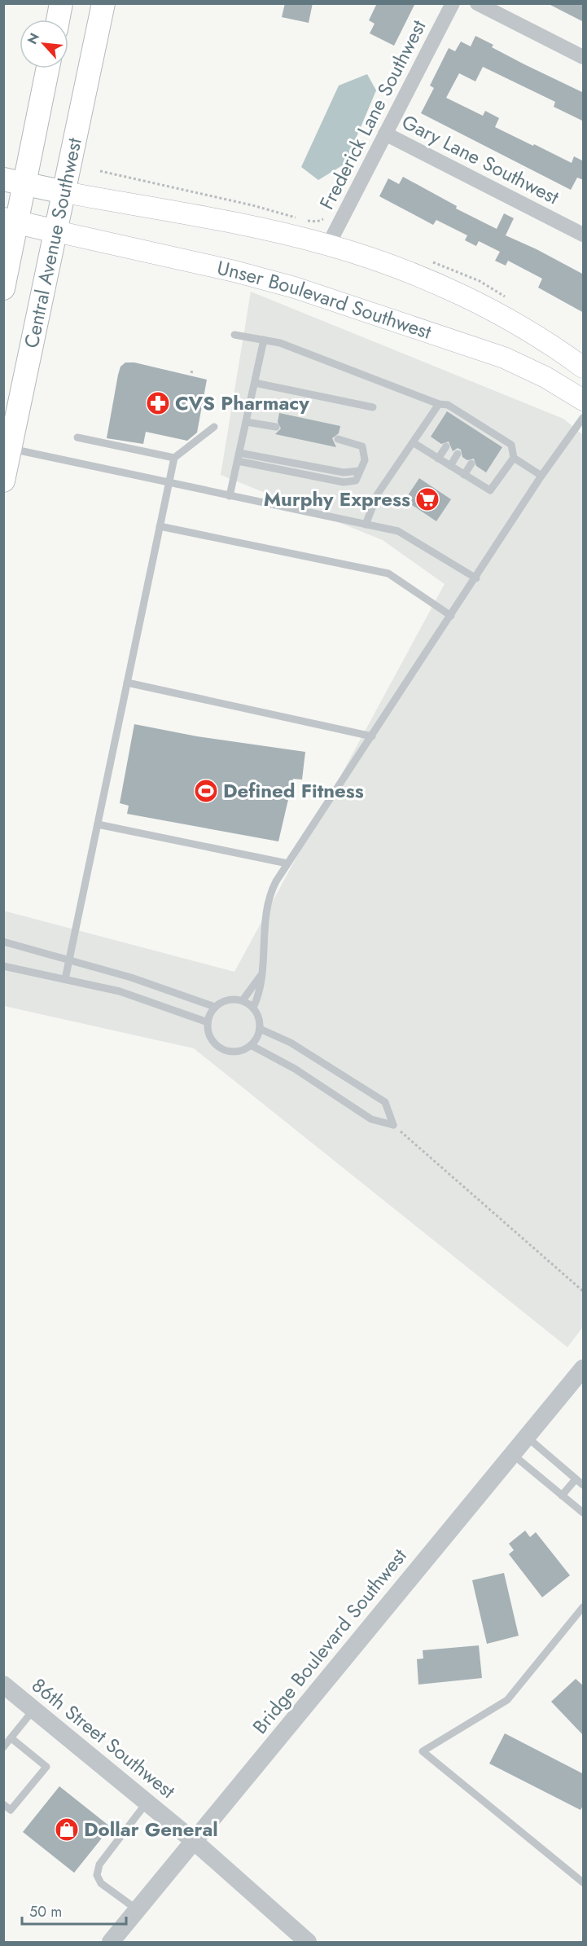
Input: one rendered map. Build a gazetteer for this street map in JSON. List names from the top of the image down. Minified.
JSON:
{"streets":{"main road":["Central Avenue Southwest","Unser Boulevard Southwest"],"street":["Frederick Lane Southwest","Gary Lane Southwest","Bridge Boulevard Southwest","86th Street Southwest"]},"crossings":[["Frederick Lane Southwest","Gary Lane Southwest"],["Central Avenue Southwest","Unser Boulevard Southwest"],["Bridge Boulevard Southwest","86th Street Southwest"]],"places":{"pharmacy":["CVS Pharmacy"],"supermarket":["Murphy Express"],"sports":["Defined Fitness"],"shop":["Dollar General"]},"scale_bar":"50 m","north":"top left"}
